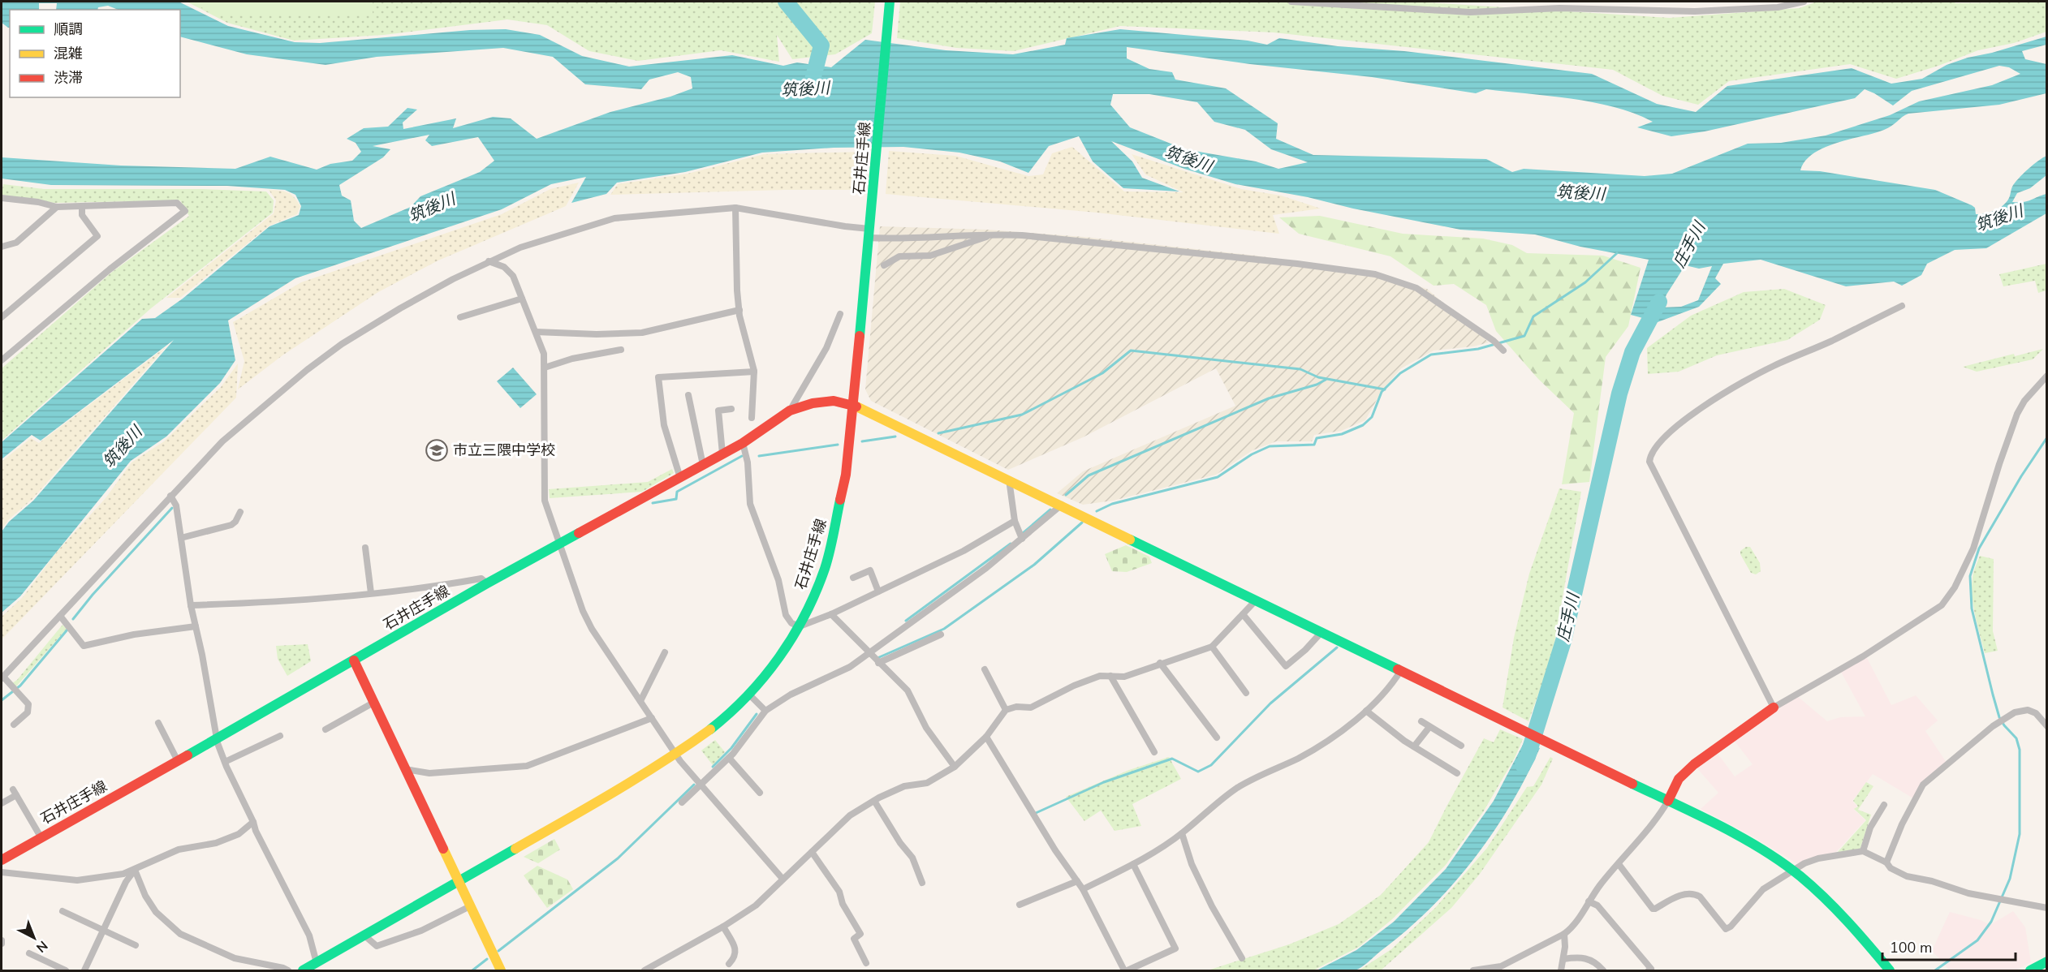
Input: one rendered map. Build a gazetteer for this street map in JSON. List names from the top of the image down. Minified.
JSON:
{"streets":{"main road":["石井庄手線"]},"water":["筑後川","庄手川"],"places":{"school or university":["市立三隈中学校"]},"legend":["順調","混雑","渋滞"],"scale_bar":"100 m","north":"bottom right"}
